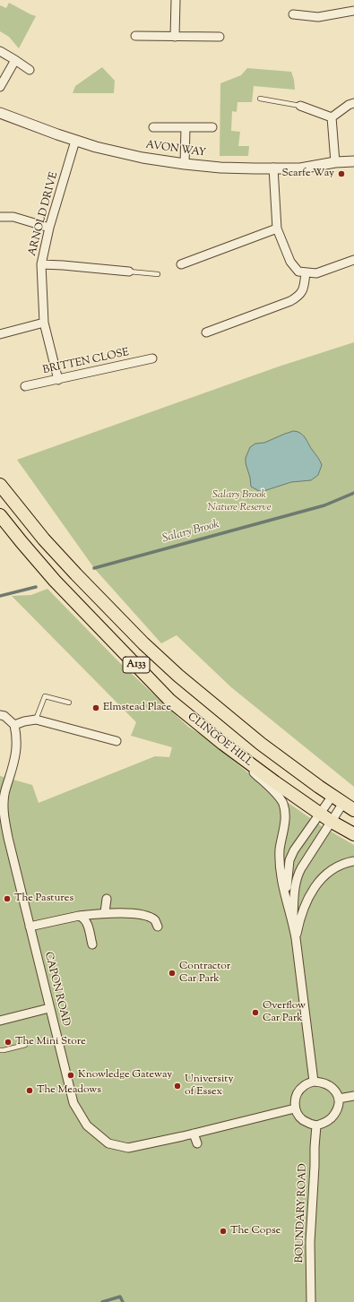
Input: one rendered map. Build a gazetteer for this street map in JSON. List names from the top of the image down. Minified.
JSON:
{"streets":{"main road":["A133","CLINGOE HILL"],"street":["AVON WAY","ARNOLD DRIVE","BRITTEN CLOSE","CAPON ROAD","BOUNDARY ROAD"]},"crossings":[["AVON WAY","ARNOLD DRIVE"],["ARNOLD DRIVE","BRITTEN CLOSE"],["A133","CLINGOE HILL"],["CAPON ROAD","BOUNDARY ROAD"]],"water":["Salary Brook"],"parks":["Salary Brook Nature Reserve"],"places":["Scarfe Way","Elmstead Place","The Pastures","Contractor Car Park","Overflow Car Park","The Mini Store","Knowledge Gateway","University of Essex","The Meadows","The Copse"]}
